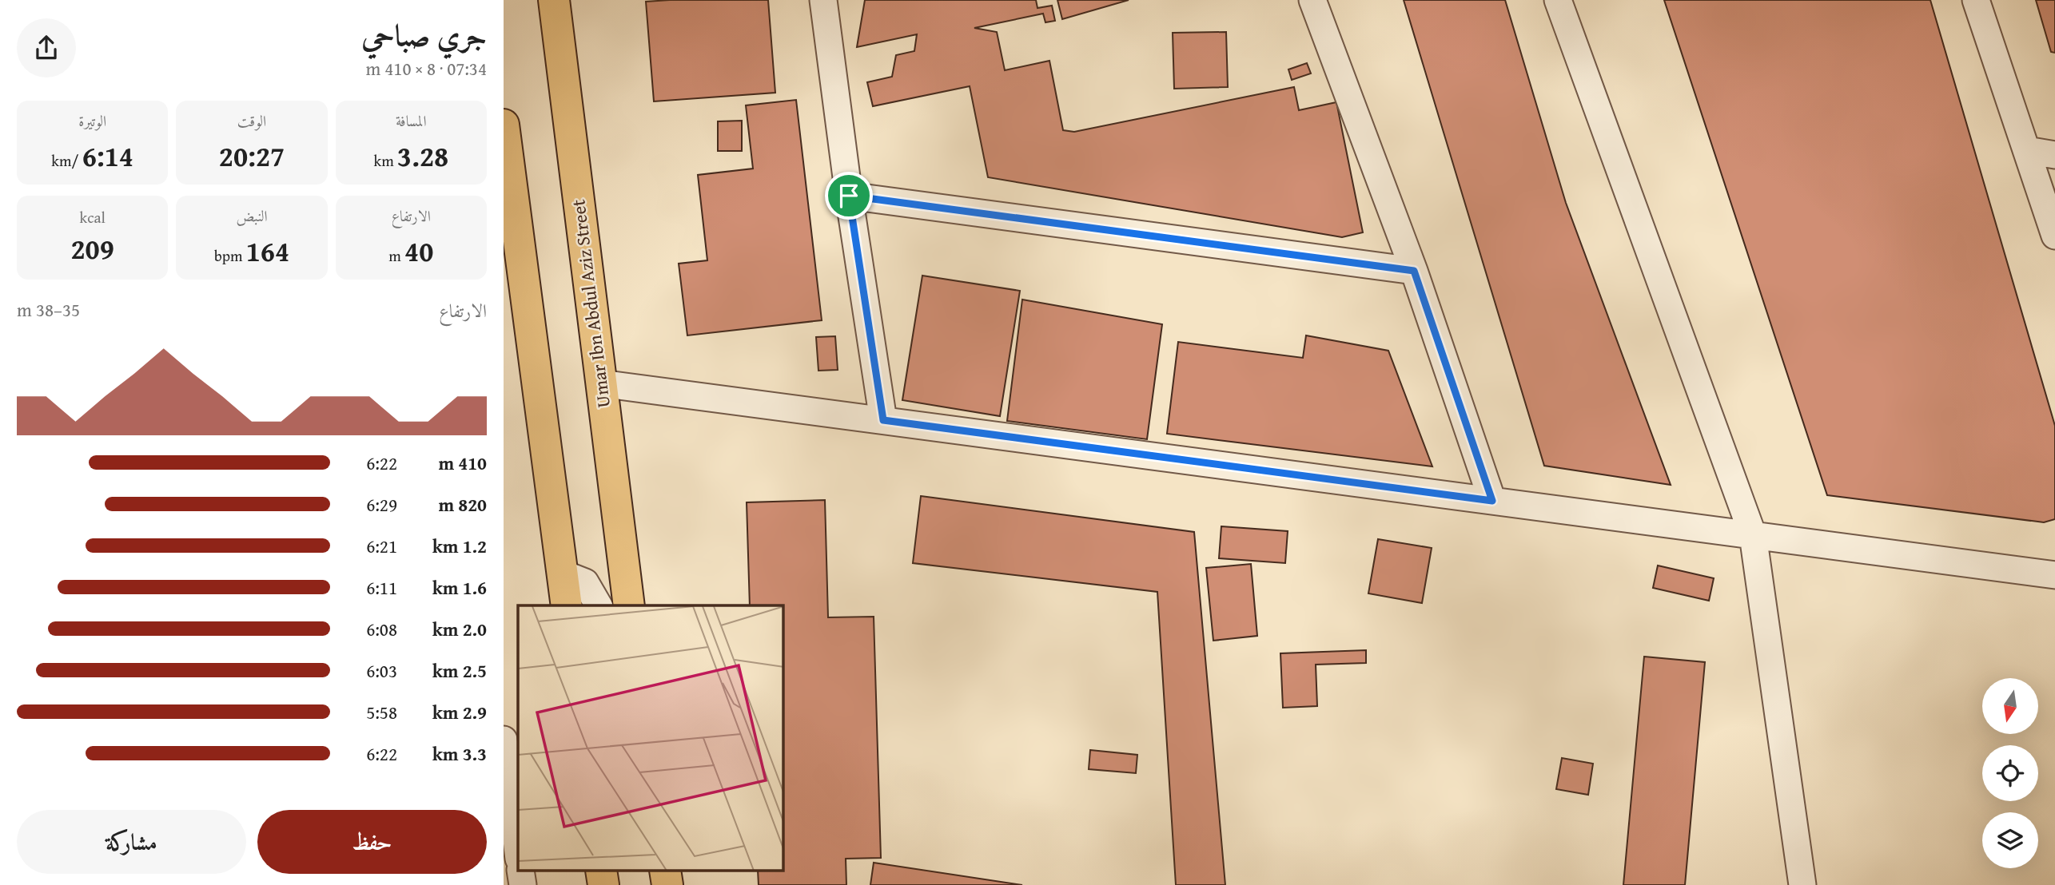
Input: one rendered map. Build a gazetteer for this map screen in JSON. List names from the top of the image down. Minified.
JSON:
{"streets":{"main road":["Umar Ibn Abdul Aziz Street"]},"north":"bottom","page":{"heading":["جري صباحي","07:34 · 8 × 410 m"],"stats":[["المسافة","3.28 km"],["الوقت","20:27"],["الوتيرة","6:14 /km"],["الارتفاع","40 m"],["النبض","164 bpm"],["kcal","209"]],"chart":["الارتفاع","35–38 m"],"list":[{"name":"410 m","note":"6:22"},{"name":"820 m","note":"6:29"},{"name":"1.2 km","note":"6:21"},{"name":"1.6 km","note":"6:11"},{"name":"2.0 km","note":"6:08"},{"name":"2.5 km","note":"6:03"},{"name":"2.9 km","note":"5:58"},{"name":"3.3 km","note":"6:22"}],"buttons":["حفظ","مشاركة"]}}
